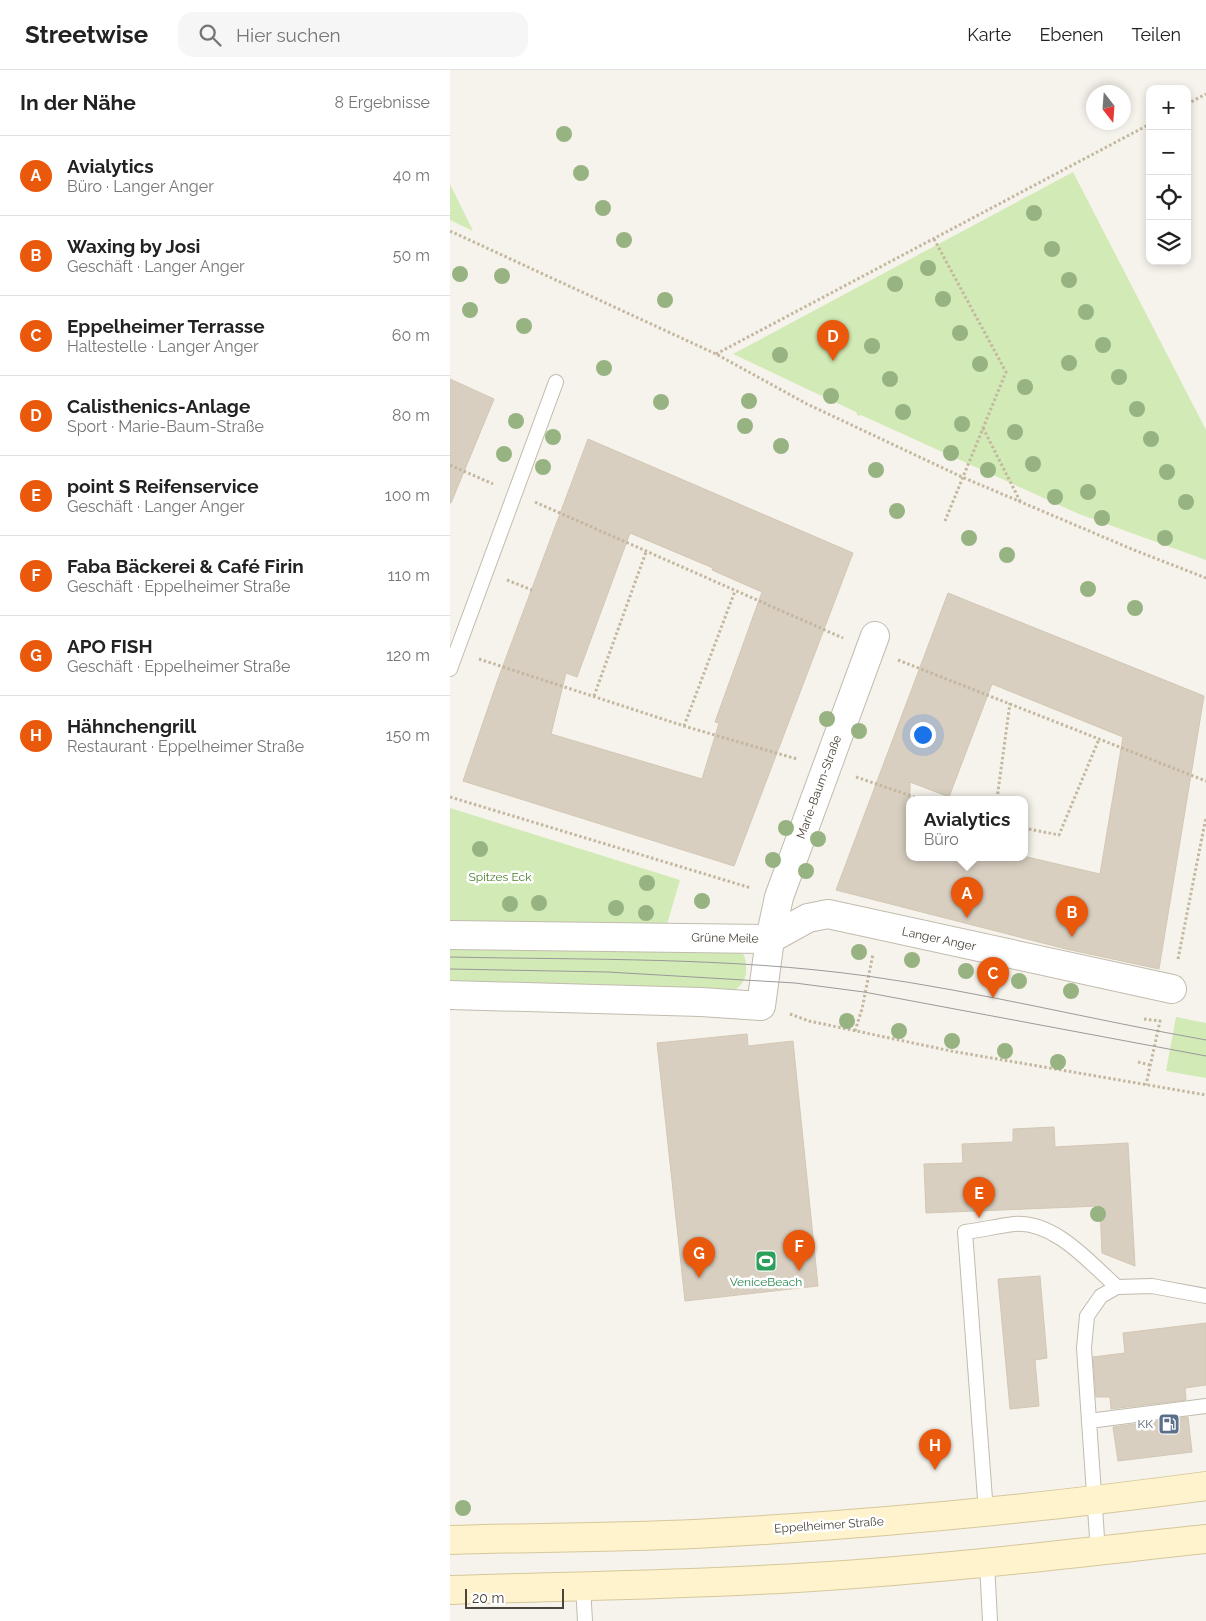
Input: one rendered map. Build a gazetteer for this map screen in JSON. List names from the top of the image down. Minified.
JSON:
{"streets":{"main road":["Eppelheimer Straße"],"street":["Marie-Baum-Straße","Grüne Meile","Langer Anger"]},"crossings":[["Marie-Baum-Straße","Grüne Meile"],["Marie-Baum-Straße","Langer Anger"],["Grüne Meile","Langer Anger"]],"parks":["Spitzes Eck"],"places":{"sports":["VeniceBeach"],"fuel station":["KK"]},"scale_bar":"20 m","north":"bottom","page":{"header":"Streetwise","search":"Hier suchen","nav":["Karte","Ebenen","Teilen"],"heading":["In der Nähe","8 Ergebnisse"],"map_buttons":["+","−"],"list":[{"mark":"A","name":"Avialytics","note":"Büro · Langer Anger","value":"40 m"},{"mark":"B","name":"Waxing by Josi","note":"Geschäft · Langer Anger","value":"50 m"},{"mark":"C","name":"Eppelheimer Terrasse","note":"Haltestelle · Langer Anger","value":"60 m"},{"mark":"D","name":"Calisthenics-Anlage","note":"Sport · Marie-Baum-Straße","value":"80 m"},{"mark":"E","name":"point S Reifenservice","note":"Geschäft · Langer Anger","value":"100 m"},{"mark":"F","name":"Faba Bäckerei & Café Firin","note":"Geschäft · Eppelheimer Straße","value":"110 m"},{"mark":"G","name":"APO FISH","note":"Geschäft · Eppelheimer Straße","value":"120 m"},{"mark":"H","name":"Hähnchengrill","note":"Restaurant · Eppelheimer Straße","value":"150 m"}],"pins":["D","A","B","C","E","F","G","H"],"popup":["Avialytics","Büro"],"scale":"20 m"}}
